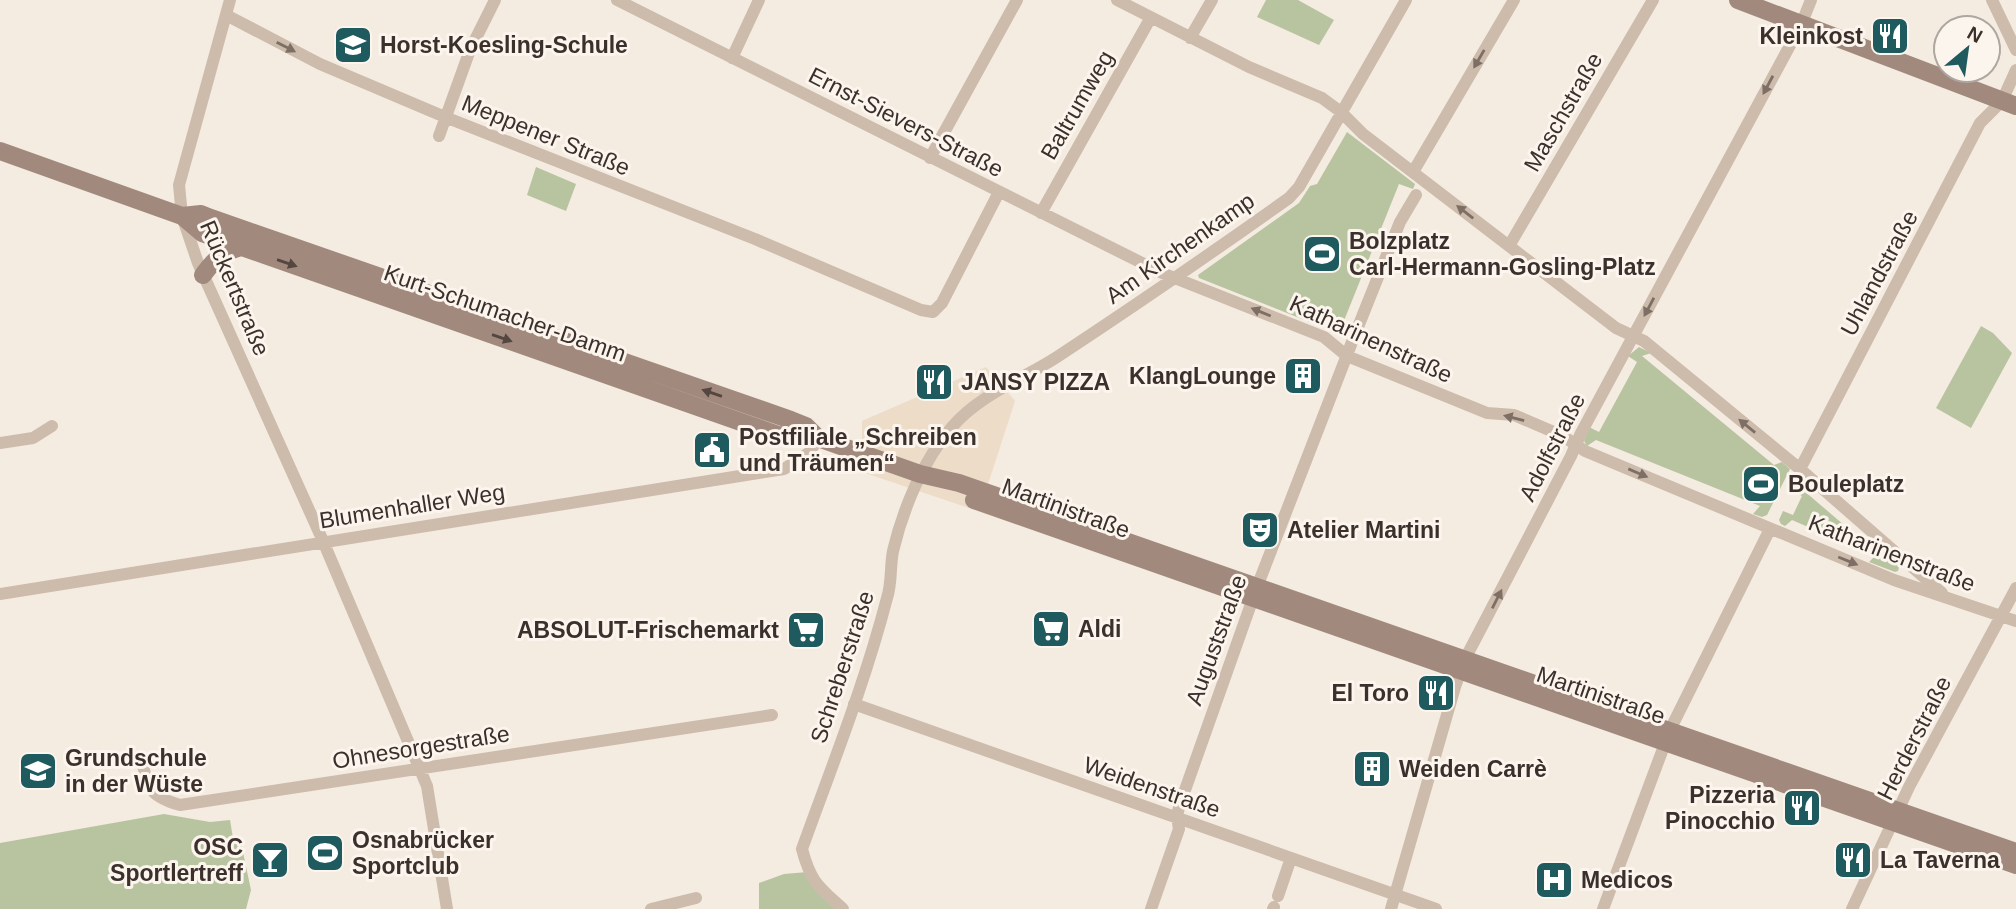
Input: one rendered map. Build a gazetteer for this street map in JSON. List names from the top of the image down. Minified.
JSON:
{"streets":{"main road":["Kurt-Schumacher-Damm","Martinistraße"],"street":["Baltrumweg","Maschstraße","Ernst-Sievers-Straße","Meppener Straße","Am Kirchenkamp","Uhlandstraße","Rückertstraße","Katharinenstraße","Adolfstraße","Blumenhaller Weg","Auguststraße","Schreberstraße","Herderstraße","Ohnesorgestraße","Weidenstraße"]},"crossings":[["Baltrumweg","Ernst-Sievers-Straße"],["Ernst-Sievers-Straße","Meppener Straße"],["Ernst-Sievers-Straße","Am Kirchenkamp"],["Ernst-Sievers-Straße","Katharinenstraße"],["Meppener Straße","Rückertstraße"],["Am Kirchenkamp","Kurt-Schumacher-Damm"],["Am Kirchenkamp","Katharinenstraße"],["Am Kirchenkamp","Martinistraße"],["Am Kirchenkamp","Schreberstraße"],["Rückertstraße","Kurt-Schumacher-Damm"],["Rückertstraße","Blumenhaller Weg"],["Rückertstraße","Ohnesorgestraße"],["Kurt-Schumacher-Damm","Blumenhaller Weg"],["Kurt-Schumacher-Damm","Martinistraße"],["Kurt-Schumacher-Damm","Schreberstraße"],["Katharinenstraße","Adolfstraße"],["Katharinenstraße","Auguststraße"],["Katharinenstraße","Herderstraße"],["Adolfstraße","Martinistraße"],["Adolfstraße","Weidenstraße"],["Martinistraße","Auguststraße"],["Martinistraße","Schreberstraße"],["Martinistraße","Herderstraße"],["Auguststraße","Weidenstraße"],["Schreberstraße","Weidenstraße"]],"places":{"restaurant":["Kleinkost","JANSY PIZZA","El Toro","Pizzeria Pinocchio","La Taverna"],"school or university":["Horst-Koesling-Schule","Grundschule in der Wüste"],"sports":["Bolzplatz Carl-Hermann-Gosling-Platz","Bouleplatz","Osnabrücker Sportclub"],"building":["KlangLounge","Weiden Carrè"],"public building":["Postfiliale „Schreiben und Träumen“"],"theatre":["Atelier Martini"],"supermarket":["Aldi","ABSOLUT-Frischemarkt"],"bar":["OSC Sportlertreff"],"hospital":["Medicos"]},"north":"top right"}
